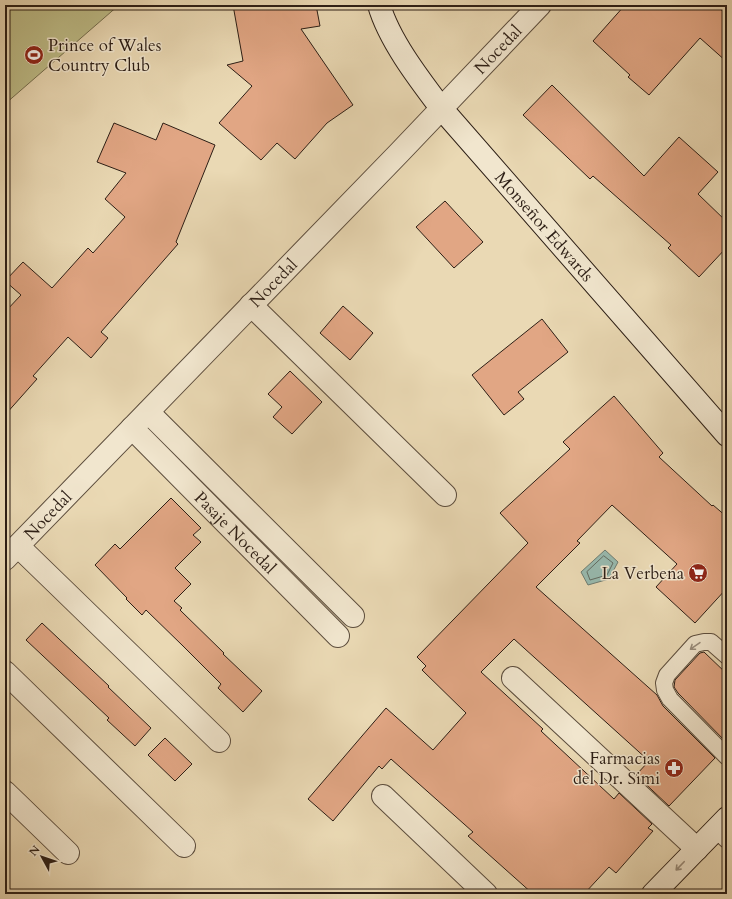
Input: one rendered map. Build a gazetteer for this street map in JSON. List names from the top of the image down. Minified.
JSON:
{"streets":{"street":["Nocedal","Monseñor Edwards","Pasaje Nocedal"]},"crossings":[["Nocedal","Monseñor Edwards"],["Nocedal","Pasaje Nocedal"]],"places":{"sports":["Prince of Wales Country Club"],"supermarket":["La Verbena"],"pharmacy":["Farmacias del Dr. Simi"]},"north":"top left"}
